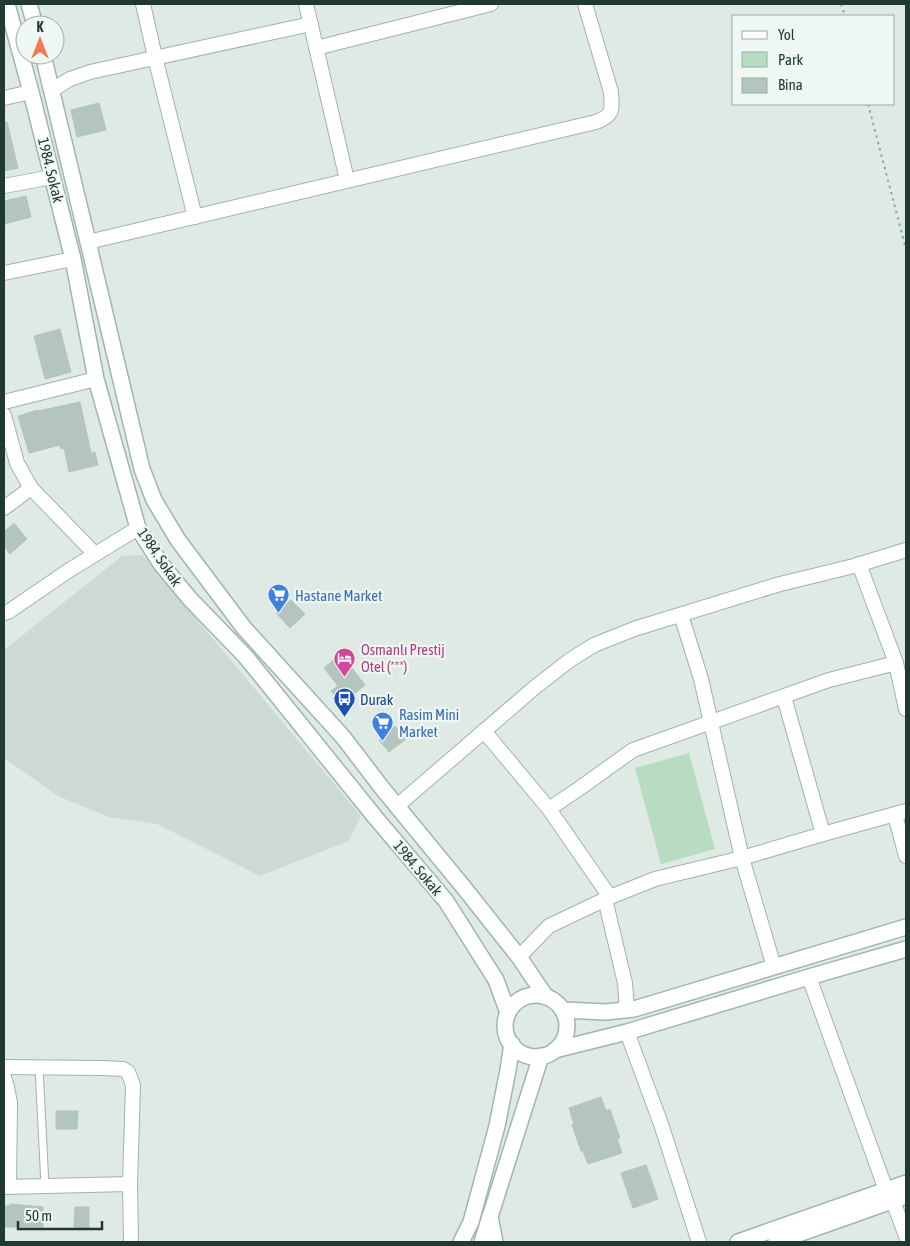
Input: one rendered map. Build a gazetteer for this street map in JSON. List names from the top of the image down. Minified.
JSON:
{"streets":{"main road":["1984. Sokak"]},"places":{"supermarket":["Hastane Market","Rasim Mini Market"],"hotel":["Osmanlı Prestij Otel (***)"],"bus stop":["Durak"]},"legend":["Yol","Park","Bina"],"scale_bar":"50 m","north":"top"}
